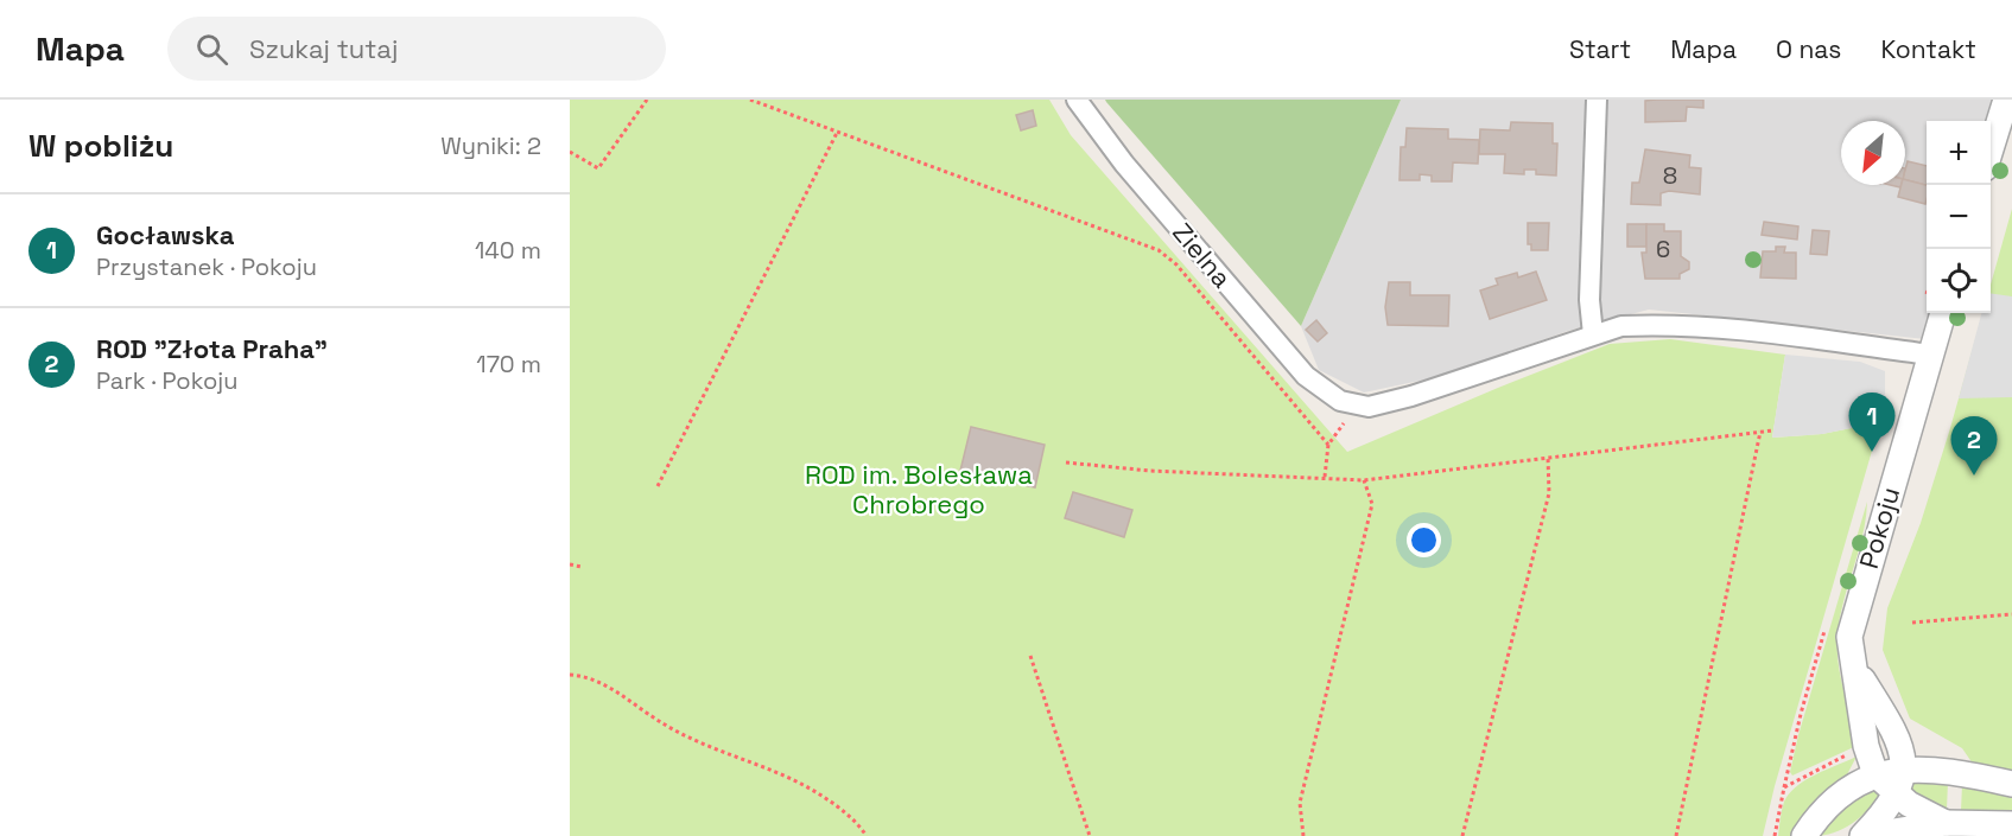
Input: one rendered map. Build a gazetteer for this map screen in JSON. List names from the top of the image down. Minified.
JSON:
{"streets":{"street":["Zielna","Pokoju"]},"parks":["ROD im. Bolesława Chrobrego"],"house_numbers":["8","6"],"north":"bottom left","page":{"header":"Mapa","search":"Szukaj tutaj","nav":["Start","Mapa","O nas","Kontakt"],"heading":["W pobliżu","Wyniki: 2"],"map_buttons":["+","−"],"list":[{"mark":"1","name":"Gocławska","note":"Przystanek · Pokoju","value":"140 m"},{"mark":"2","name":"ROD \"Złota Praha\"","note":"Park · Pokoju","value":"170 m"}],"pins":["1","2"]}}
